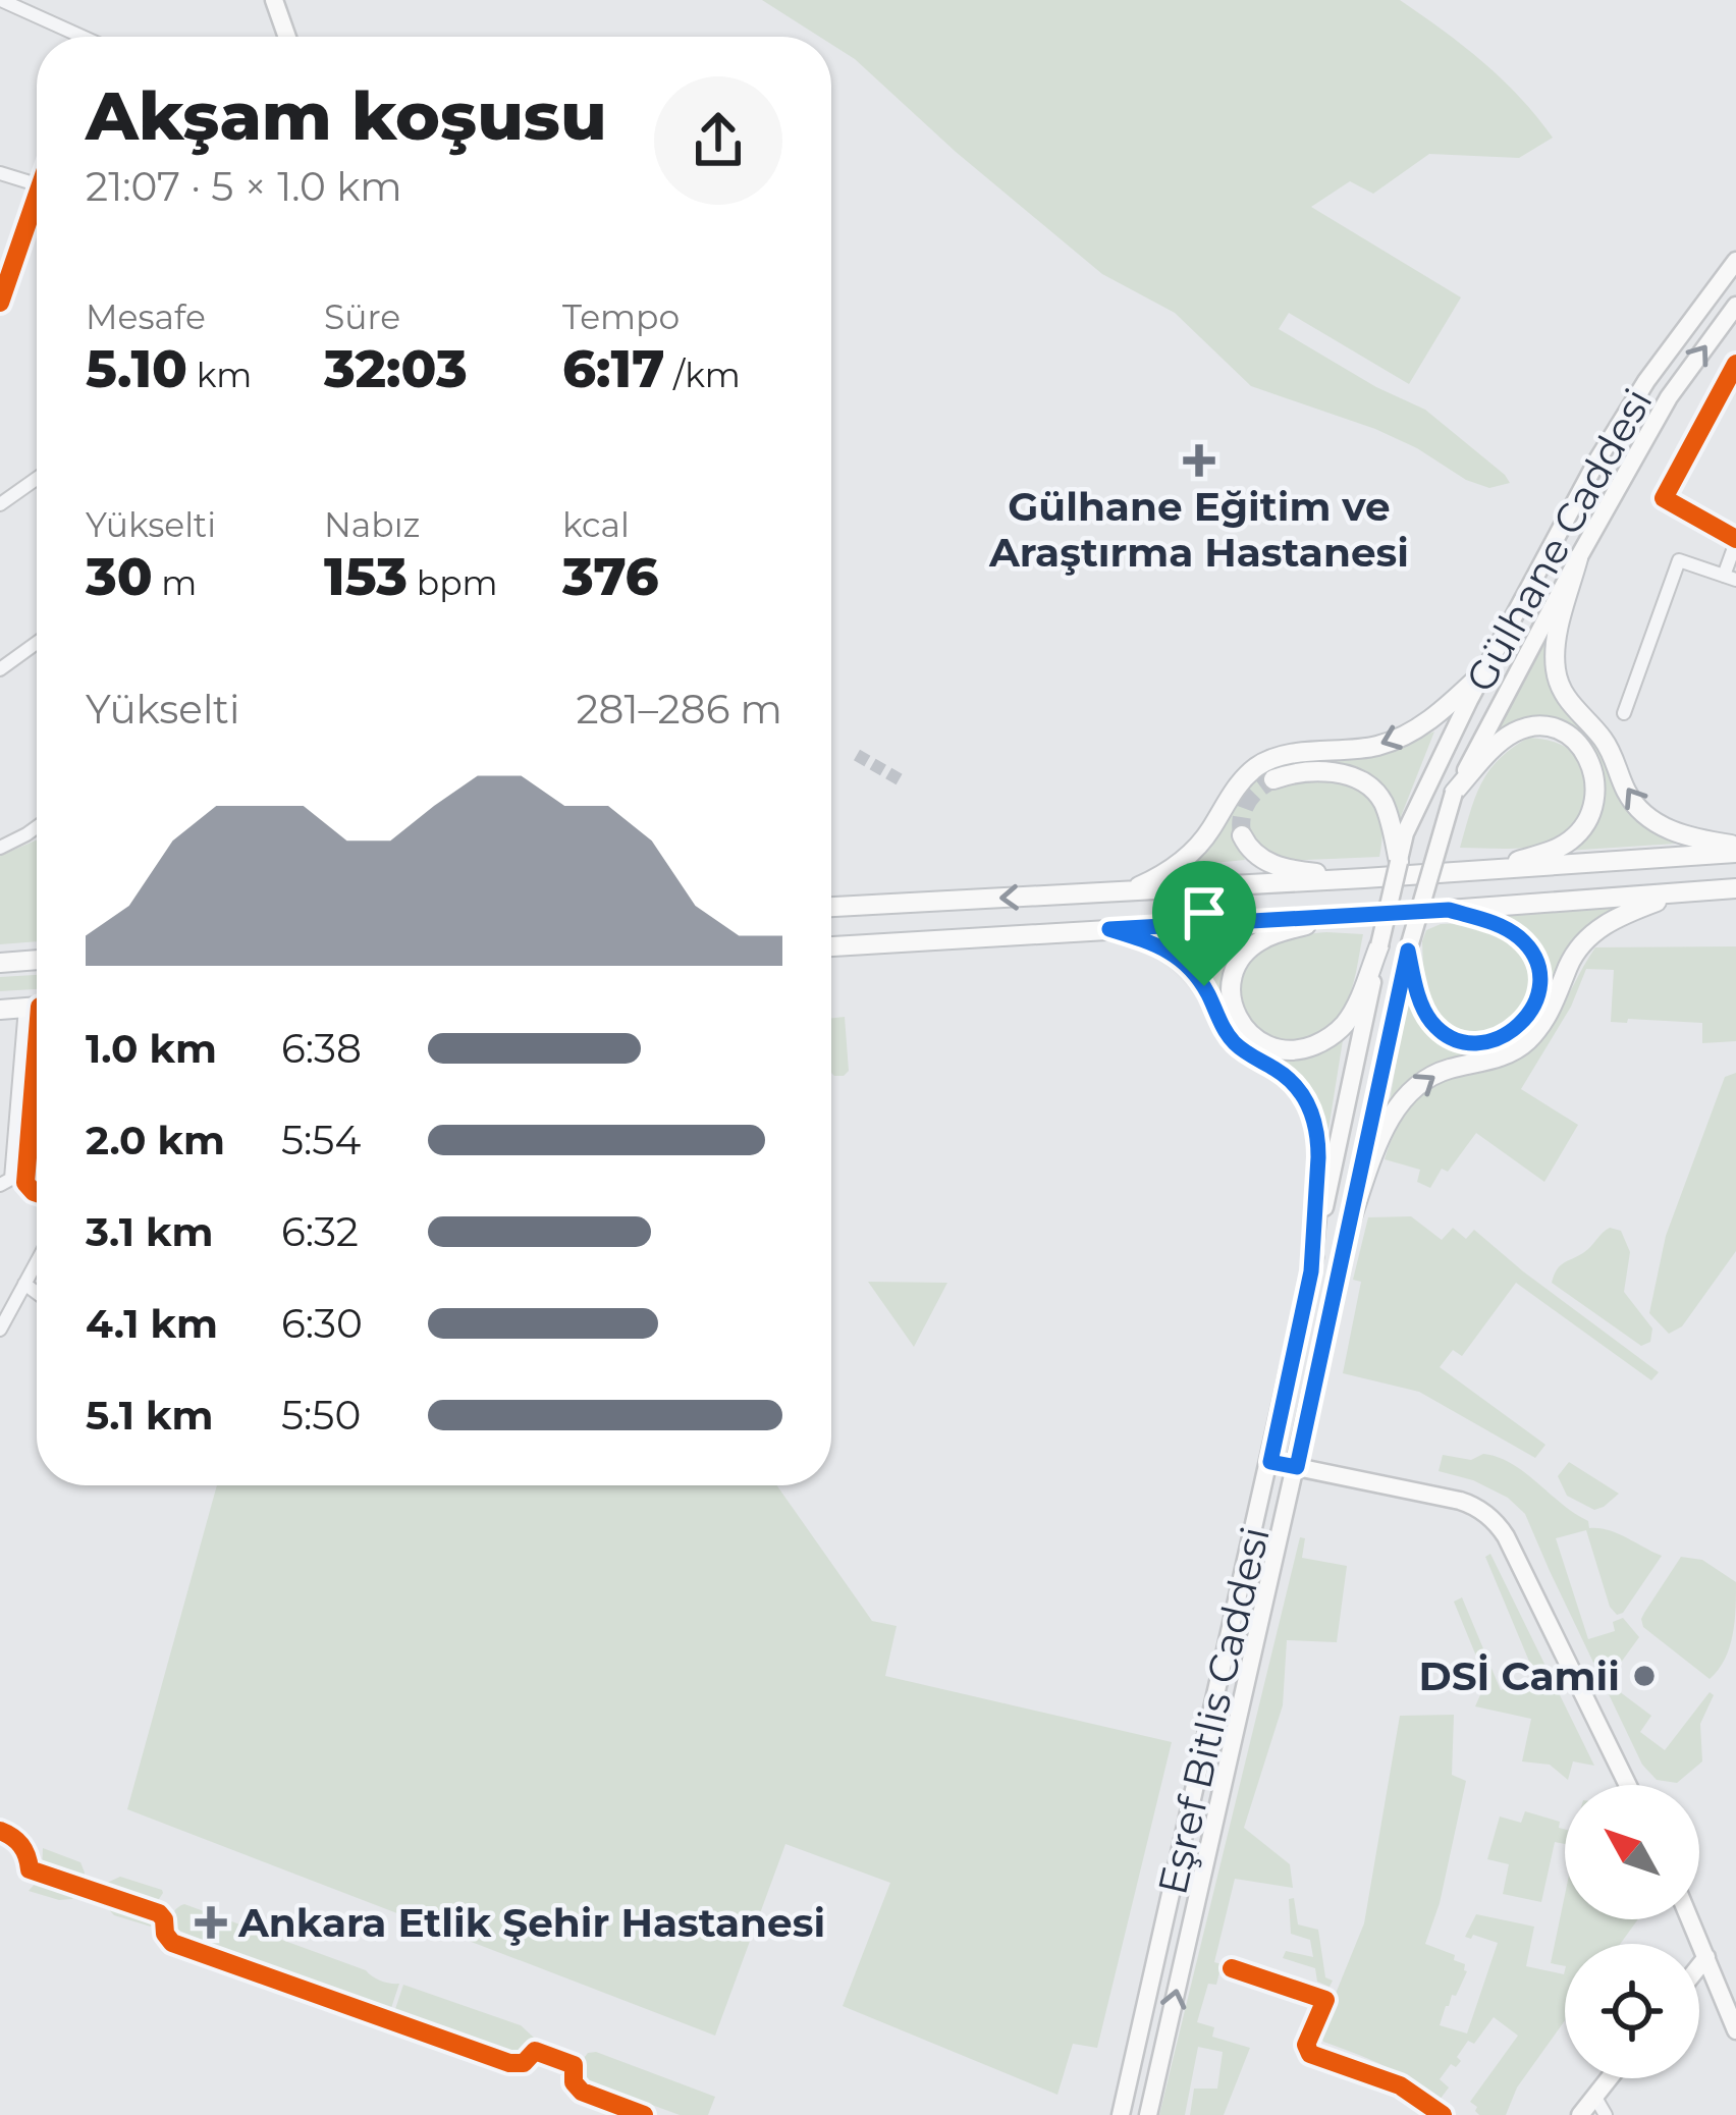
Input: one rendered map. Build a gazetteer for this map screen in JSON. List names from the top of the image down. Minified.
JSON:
{"streets":{"main road":["Gülhane Caddesi","Eşref Bitlis Caddesi"]},"crossings":[["Gülhane Caddesi","Eşref Bitlis Caddesi"]],"places":{"health":["Gülhane Eğitim ve Araştırma Hastanesi","Ankara Etlik Şehir Hastanesi"],"other":["DSİ Camii"]},"north":"top left","page":{"heading":["Akşam koşusu","21:07 · 5 × 1.0 km"],"stats":[["Mesafe","5.10 km"],["Süre","32:03"],["Tempo","6:17 /km"],["Yükselti","30 m"],["Nabız","153 bpm"],["kcal","376"]],"chart":["Yükselti","281–286 m"],"list":[{"name":"1.0 km","note":"6:38"},{"name":"2.0 km","note":"5:54"},{"name":"3.1 km","note":"6:32"},{"name":"4.1 km","note":"6:30"},{"name":"5.1 km","note":"5:50"}]}}
